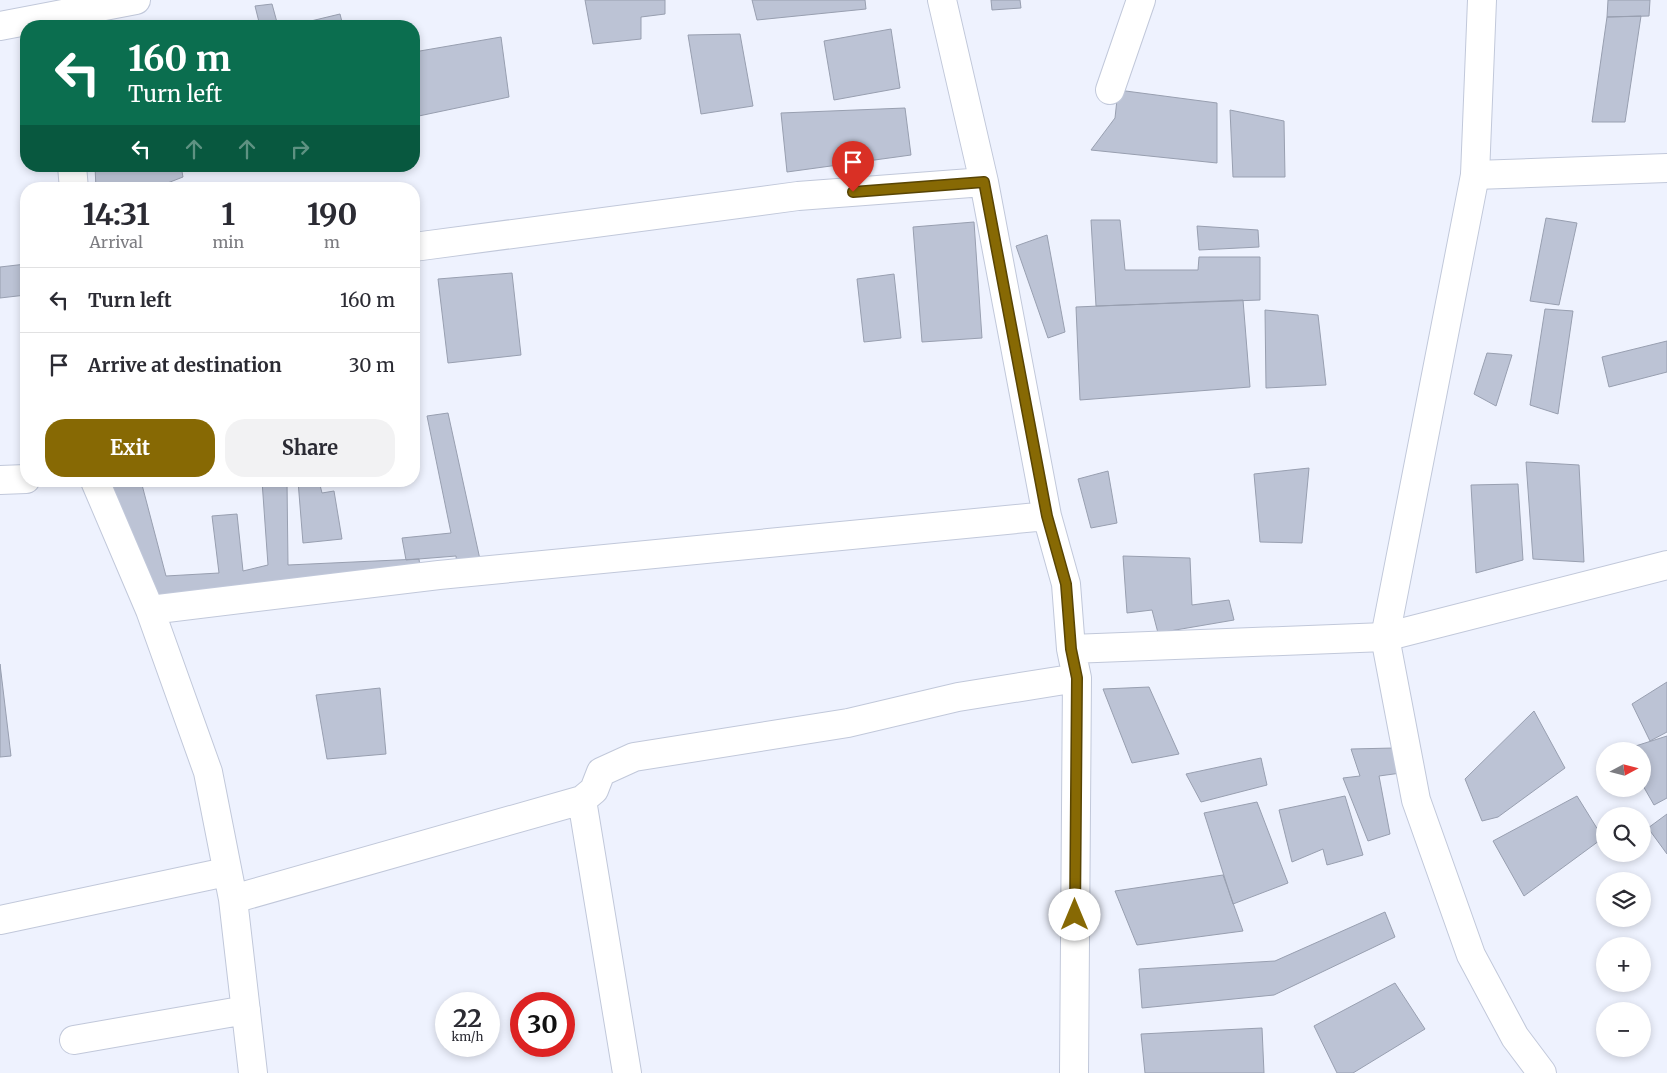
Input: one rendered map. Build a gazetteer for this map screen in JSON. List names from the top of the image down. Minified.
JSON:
{"north":"right","page":{"turn":["160 m","Turn left"],"eta":["14:31","Arrival","1","min","190","m"],"list":[{"name":"Turn left","value":"160 m"},{"name":"Arrive at destination","value":"30 m"}],"buttons":["Exit","Share"],"map_buttons":["+","−"],"speed":"22 km/h","limit":"30"}}
